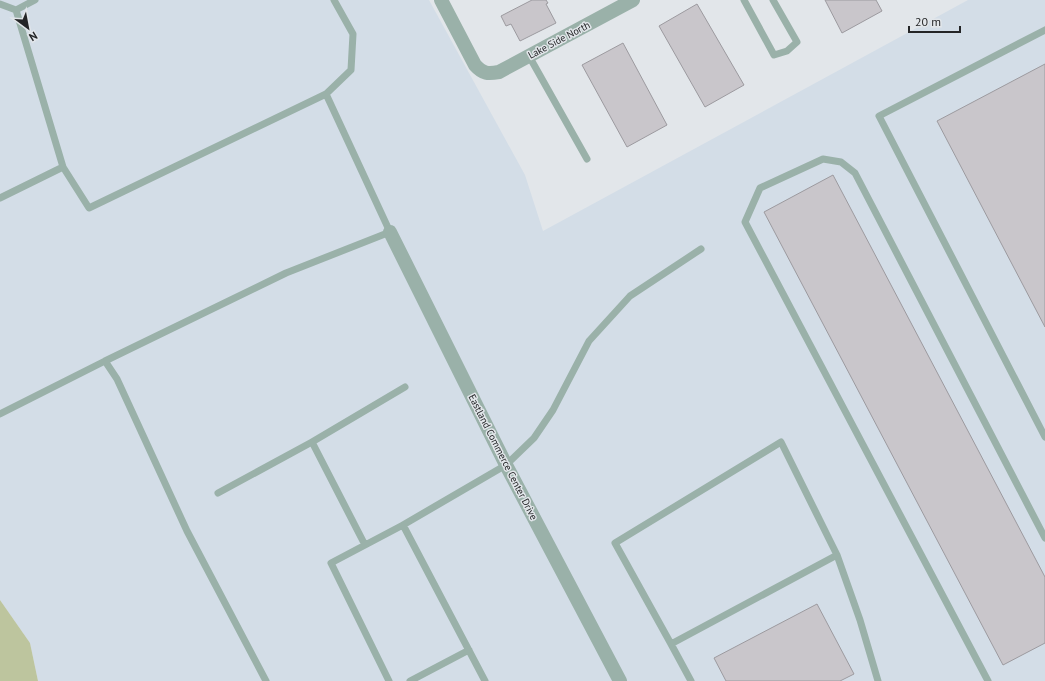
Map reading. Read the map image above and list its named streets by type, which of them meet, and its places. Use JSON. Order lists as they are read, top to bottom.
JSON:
{
  "streets": {
    "street": ["Lake Side North", "Eastland Commerce Center Drive"]
  },
  "scale_bar": "20 m",
  "north": "bottom right"
}
